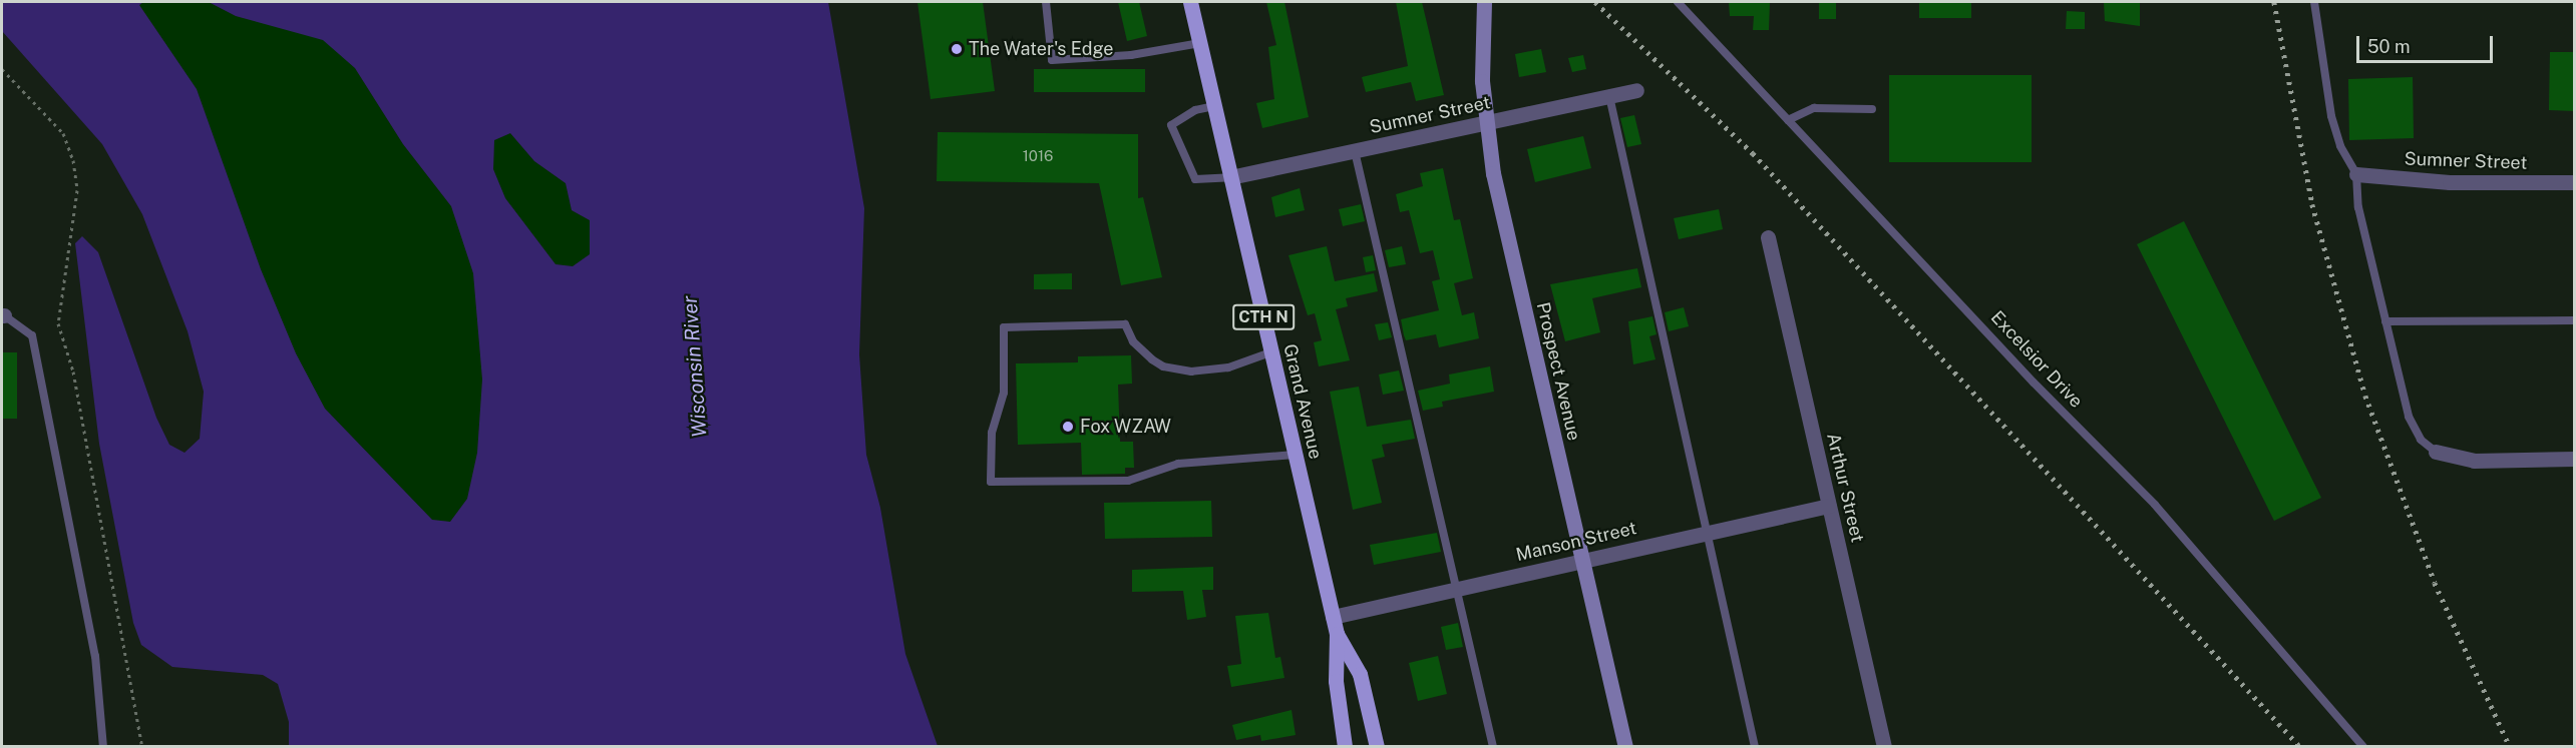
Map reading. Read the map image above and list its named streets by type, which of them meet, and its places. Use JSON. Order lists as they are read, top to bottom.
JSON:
{
  "streets": {
    "main road": ["CTH N", "Grand Avenue"],
    "street": [
      "Sumner Street",
      "Prospect Avenue",
      "Arthur Street",
      "Manson Street"
    ],
    "lane": ["Excelsior Drive"]
  },
  "crossings": [
    ["Sumner Street", "Prospect Avenue"],
    ["Sumner Street", "Grand Avenue"],
    ["Prospect Avenue", "Manson Street"],
    ["Grand Avenue", "Manson Street"],
    ["Arthur Street", "Manson Street"]
  ],
  "water": ["Wisconsin River"],
  "places": ["The Water's Edge", "Fox WZAW"],
  "house_numbers": ["1016"],
  "scale_bar": "50 m"
}
